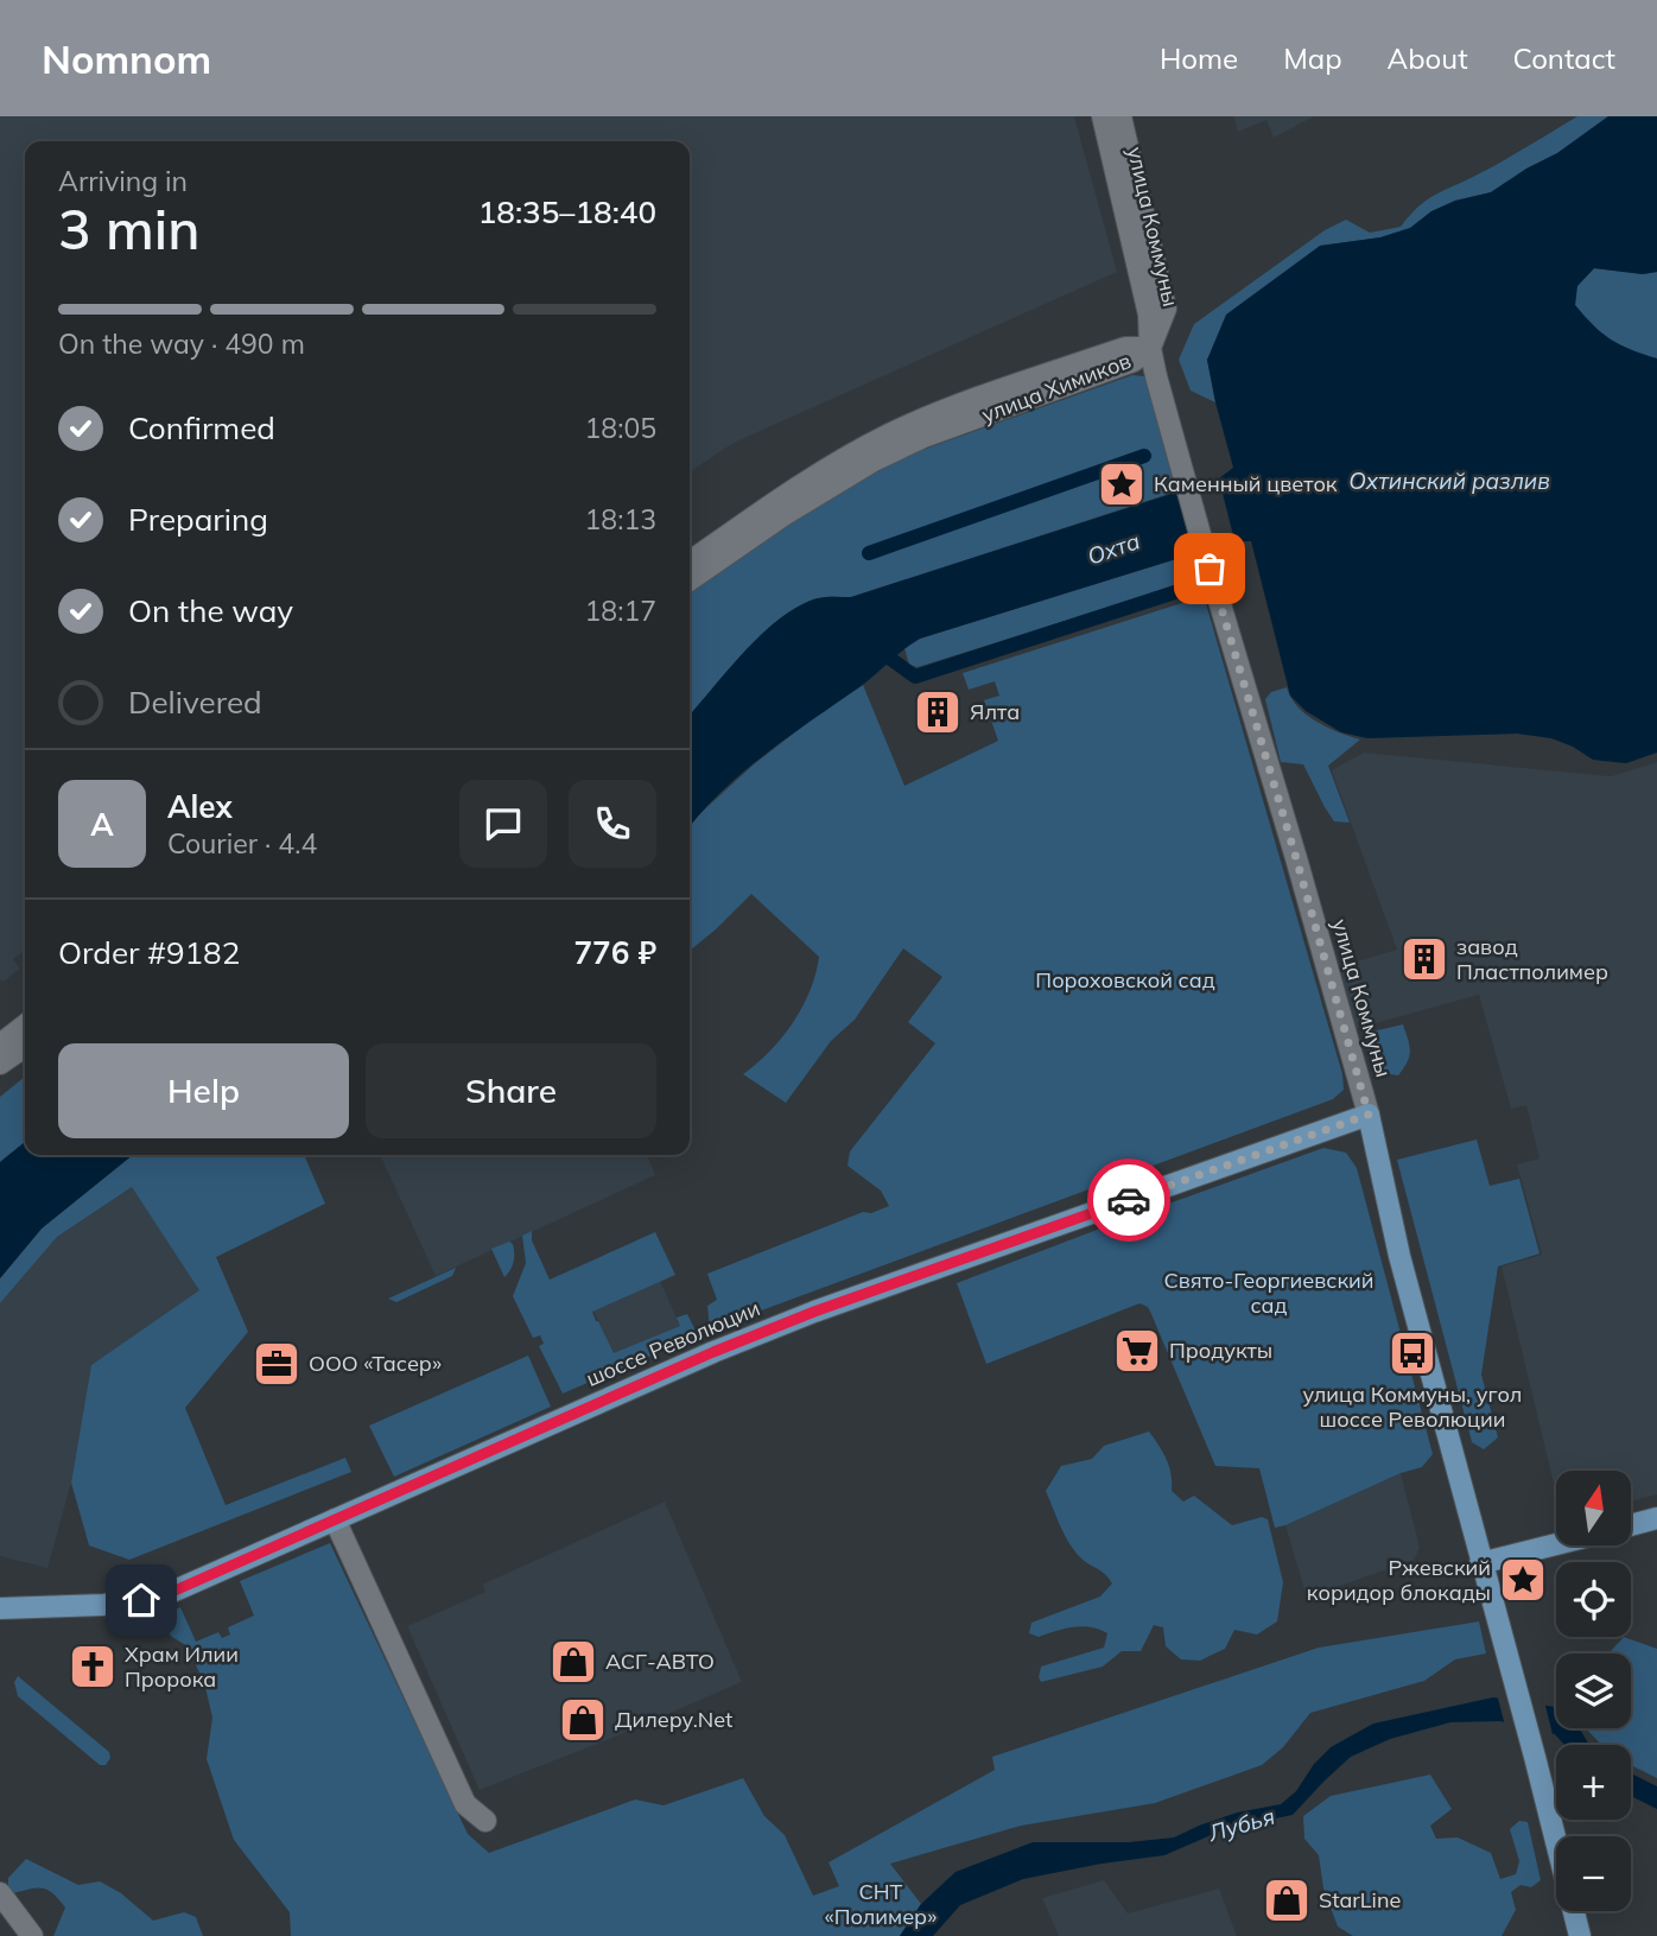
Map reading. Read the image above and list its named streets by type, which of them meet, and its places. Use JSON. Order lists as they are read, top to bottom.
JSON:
{
  "streets": {
    "main road": ["улица Коммуны", "шоссе Революции"],
    "street": ["улица Химиков"]
  },
  "crossings": [
    ["улица Коммуны", "улица Химиков"],
    ["улица Коммуны", "шоссе Революции"]
  ],
  "water": ["Охтинский разлив", "Охта", "Лубья"],
  "parks": ["Пороховской сад", "Свято-Георгиевский сад", "СНТ «Полимер»"],
  "places": {
    "place": ["Каменный цветок", "Ржевский коридор блокады"],
    "building": ["Ялта", "завод Пластполимер"],
    "supermarket": ["Продукты"],
    "bus stop": ["улица Коммуны, угол шоссе Революции"],
    "office": ["ООО «Тасер»"],
    "shop": ["АСГ-АВТО", "Дилеру.Net", "StarLine"],
    "church": ["Храм Илии Пророка"]
  },
  "north": "top",
  "page": {
    "header": "Nomnom",
    "nav": [
      "Home",
      "Map",
      "About",
      "Contact"
    ],
    "heading": ["3 min", "Arriving in", "18:35–18:40"],
    "panel": [
      "Alex",
      "Courier · 4.4",
      "Order #9182",
      "776 ₽"
    ],
    "bar": "On the way · 490 m",
    "list": [
      ["Confirmed", "18:05"],
      ["Preparing", "18:13"],
      ["On the way", "18:17"],
      "Delivered"
    ],
    "round": "A",
    "buttons": ["Help", "Share"],
    "map_buttons": ["+", "−"]
  }
}
